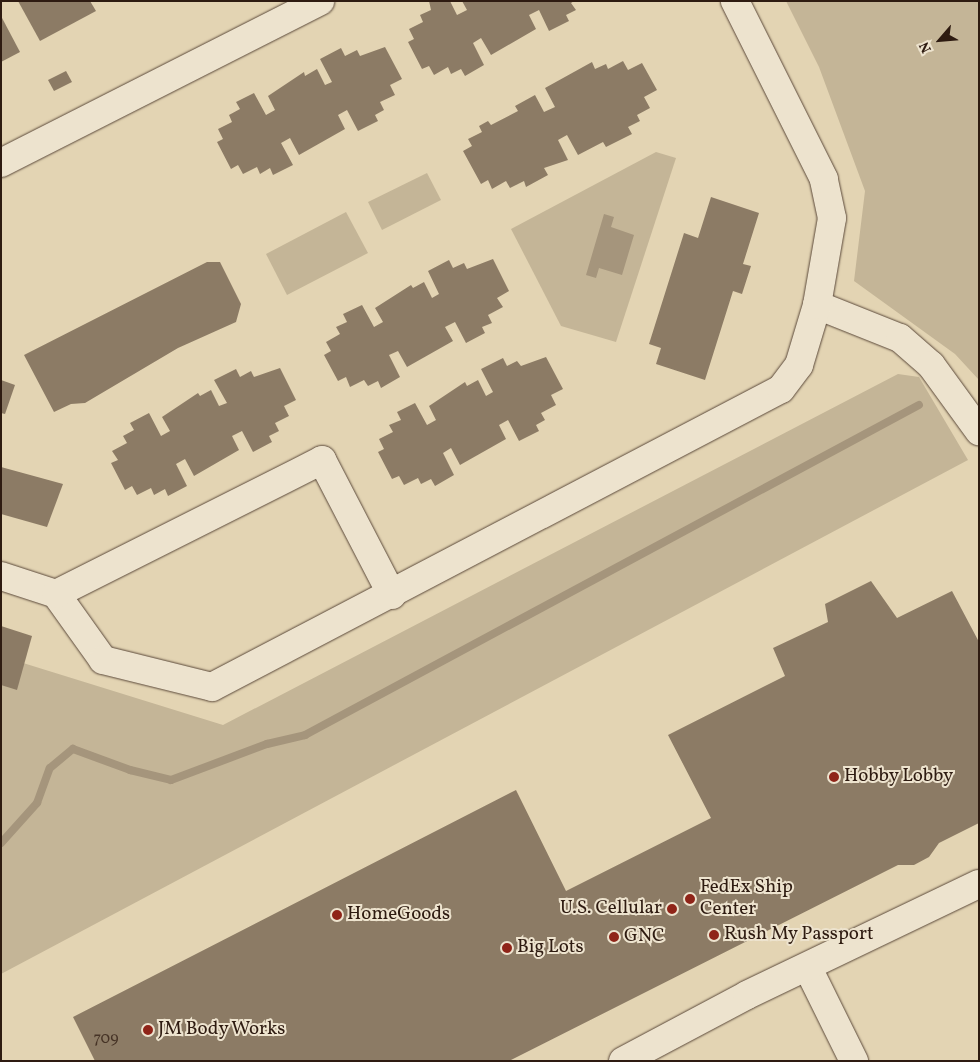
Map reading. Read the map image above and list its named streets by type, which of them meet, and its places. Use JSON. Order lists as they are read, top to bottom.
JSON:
{
  "places": [
    "Hobby Lobby",
    "FedEx Ship Center",
    "U.S. Cellular",
    "HomeGoods",
    "Rush My Passport",
    "GNC",
    "Big Lots",
    "JM Body Works"
  ],
  "house_numbers": ["709"],
  "north": "bottom left"
}
